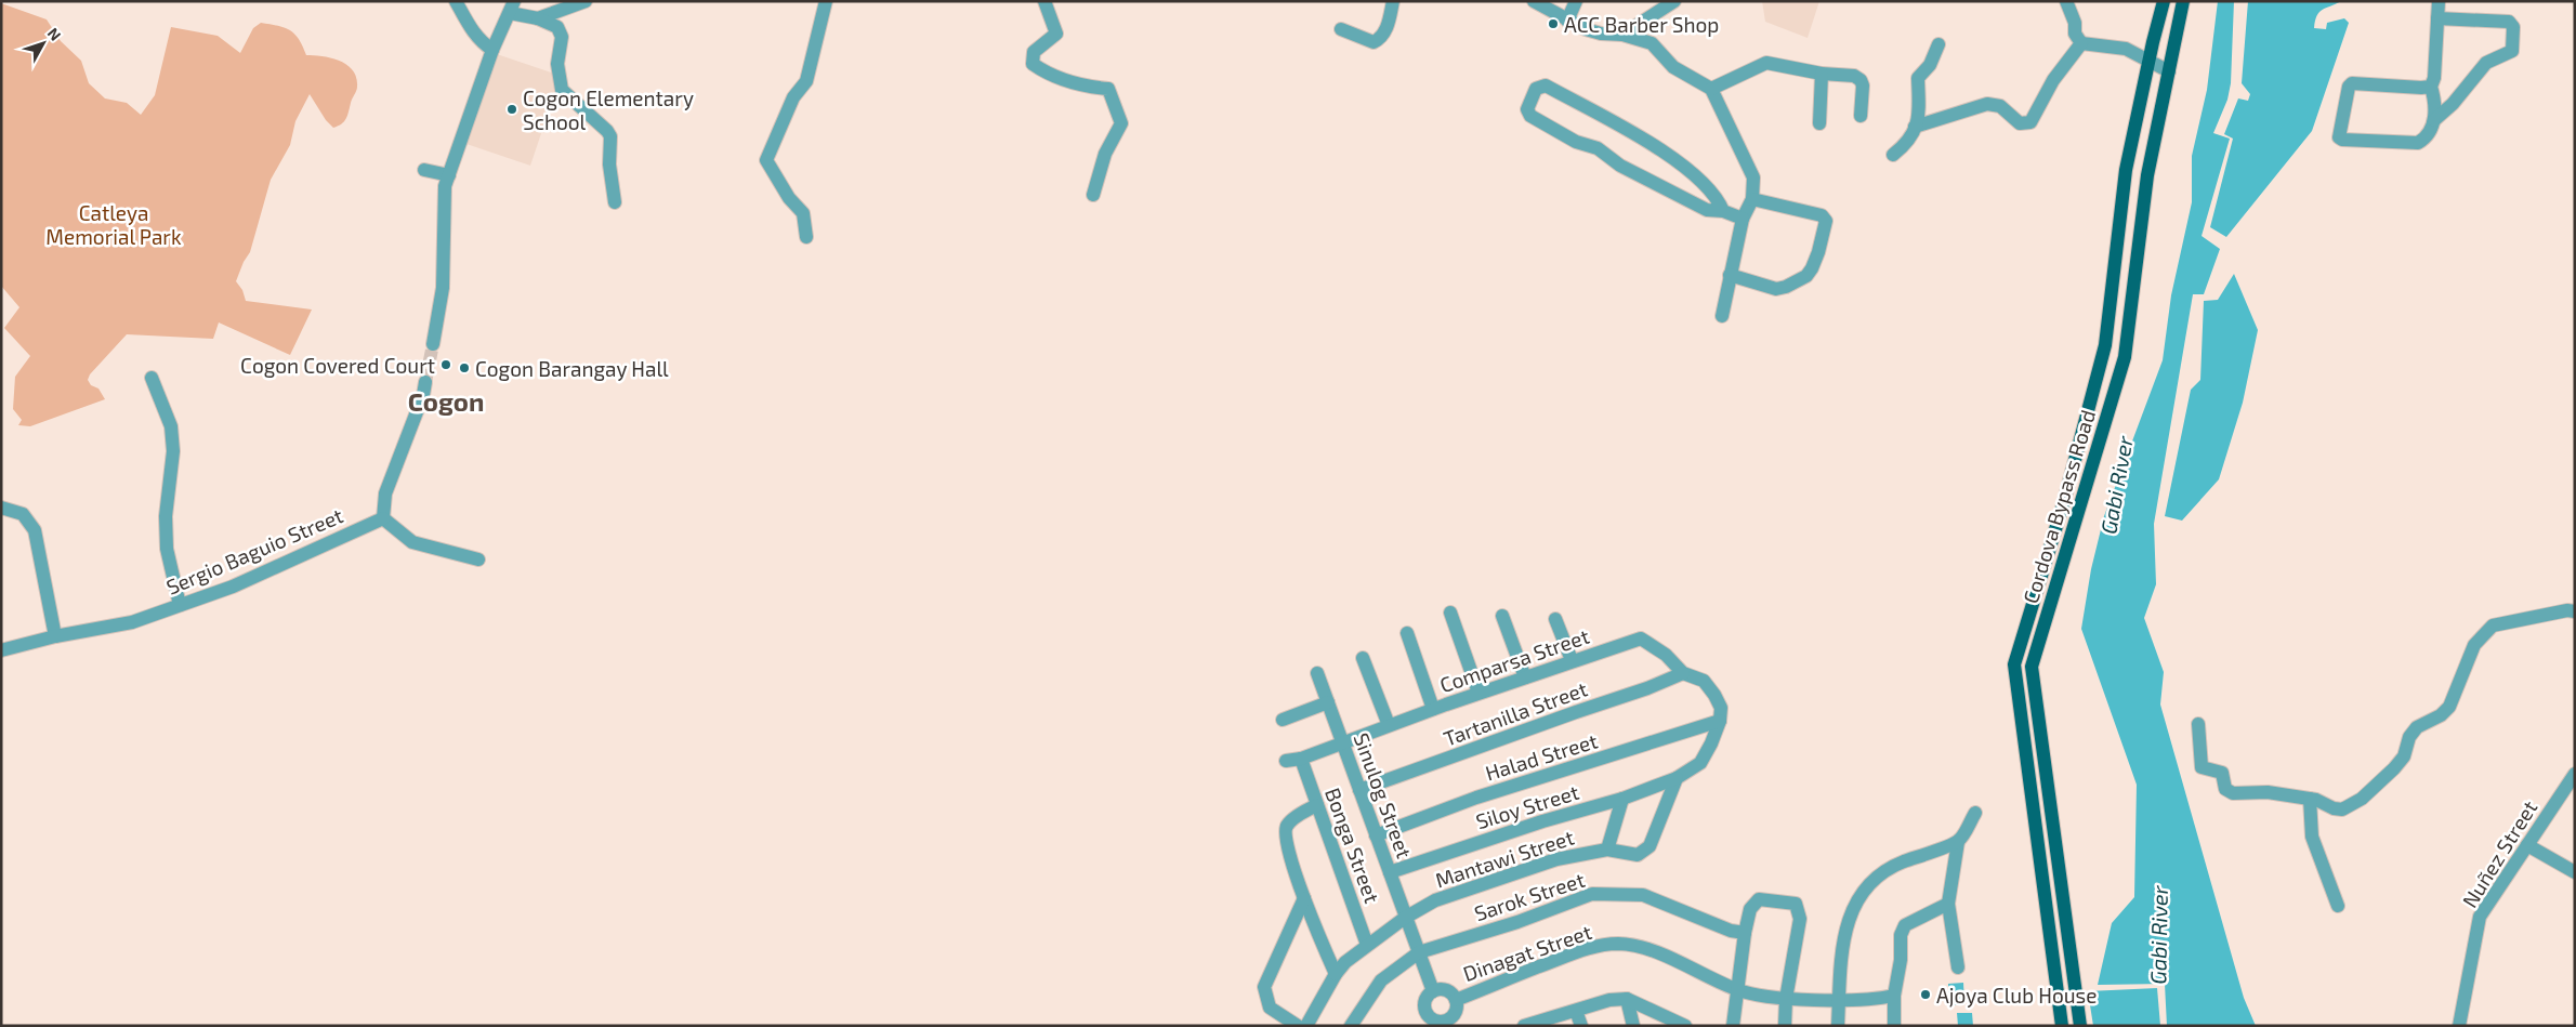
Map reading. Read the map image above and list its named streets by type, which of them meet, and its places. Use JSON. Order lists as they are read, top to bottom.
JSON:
{
  "streets": {
    "main road": ["Cordova Bypass Road"],
    "street": [
      "Sergio Baguio Street",
      "Comparsa Street",
      "Tartanilla Street",
      "Halad Street",
      "Sinulog Street",
      "Siloy Street",
      "Bonga Street",
      "Nuñez Street",
      "Mantawi Street",
      "Sarok Street",
      "Dinagat Street"
    ]
  },
  "crossings": [
    ["Comparsa Street", "Tartanilla Street"],
    ["Comparsa Street", "Halad Street"],
    ["Comparsa Street", "Sinulog Street"],
    ["Comparsa Street", "Siloy Street"],
    ["Comparsa Street", "Bonga Street"],
    ["Tartanilla Street", "Sinulog Street"],
    ["Halad Street", "Sinulog Street"],
    ["Halad Street", "Siloy Street"],
    ["Sinulog Street", "Siloy Street"],
    ["Sinulog Street", "Mantawi Street"],
    ["Sinulog Street", "Sarok Street"],
    ["Sinulog Street", "Dinagat Street"],
    ["Bonga Street", "Mantawi Street"]
  ],
  "districts": ["Cogon"],
  "water": ["Gabi River"],
  "parks": ["Catleya Memorial Park"],
  "places": [
    "ACC Barber Shop",
    "Cogon Elementary School",
    "Cogon Covered Court",
    "Cogon Barangay Hall",
    "Ajoya Club House"
  ],
  "north": "top right"
}
